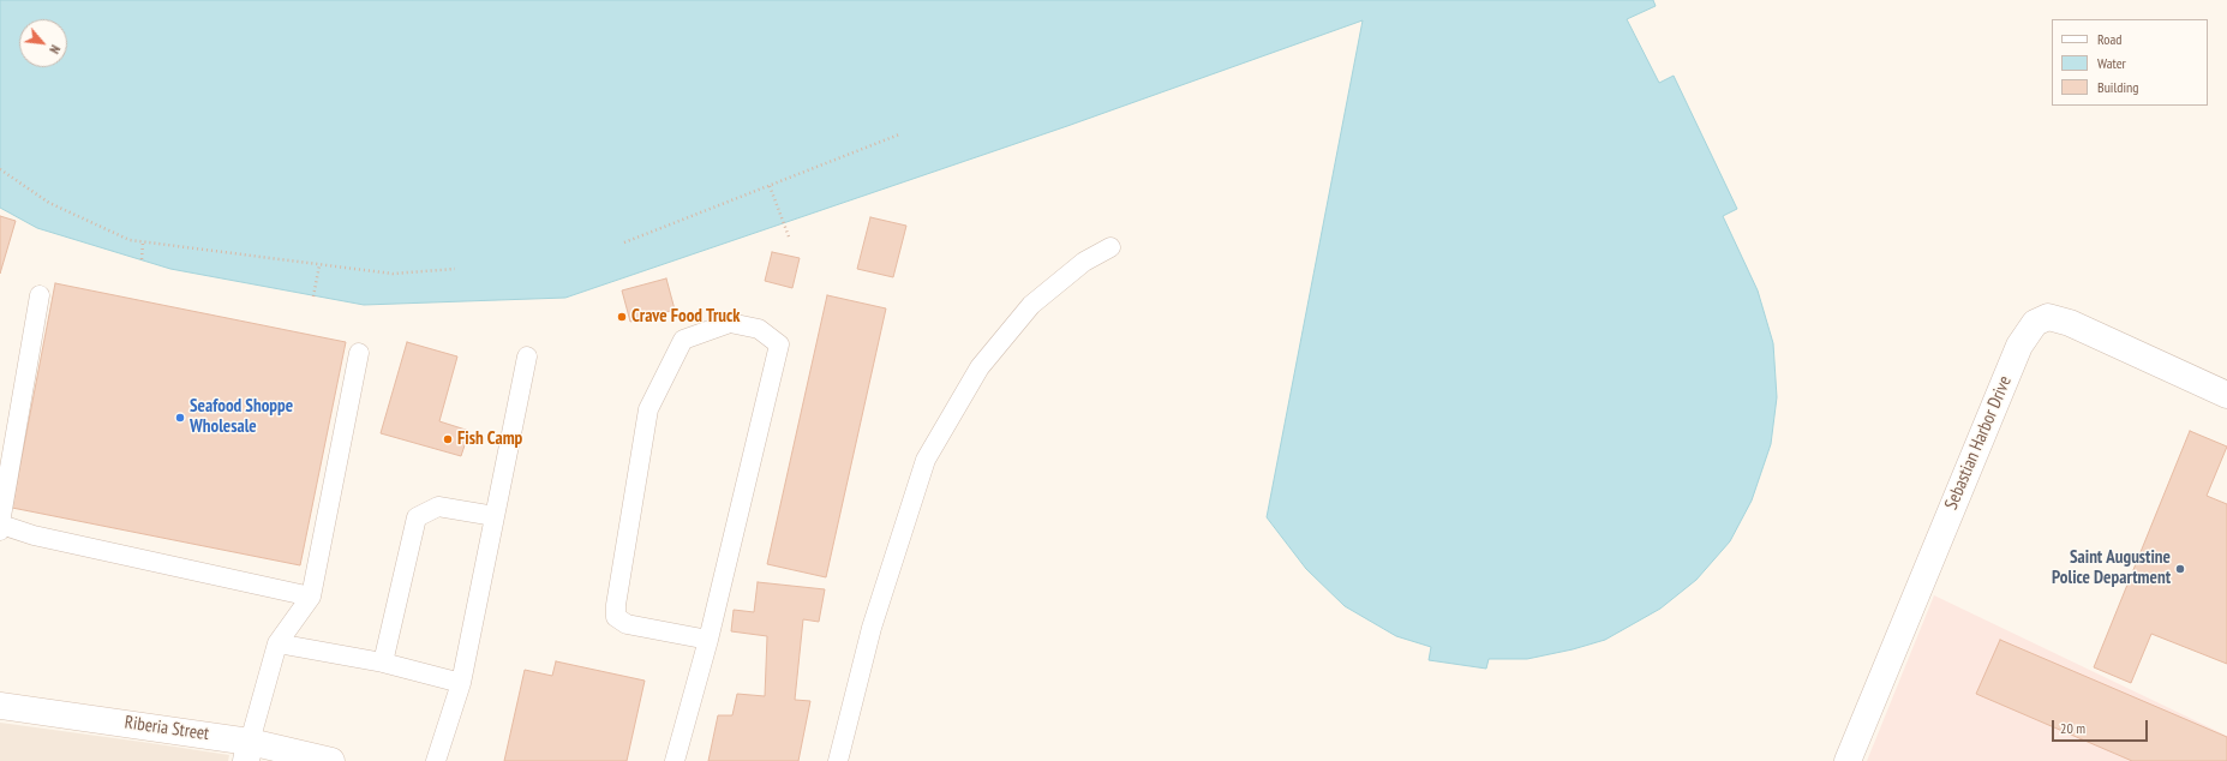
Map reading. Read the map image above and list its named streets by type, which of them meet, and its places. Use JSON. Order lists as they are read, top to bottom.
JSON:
{
  "streets": {
    "street": ["Sebastian Harbor Drive", "Riberia Street"]
  },
  "places": [
    "Crave Food Truck",
    "Seafood Shoppe Wholesale",
    "Fish Camp",
    "Saint Augustine Police Department"
  ],
  "legend": ["Road", "Water", "Building"],
  "scale_bar": "20 m",
  "north": "bottom right"
}
